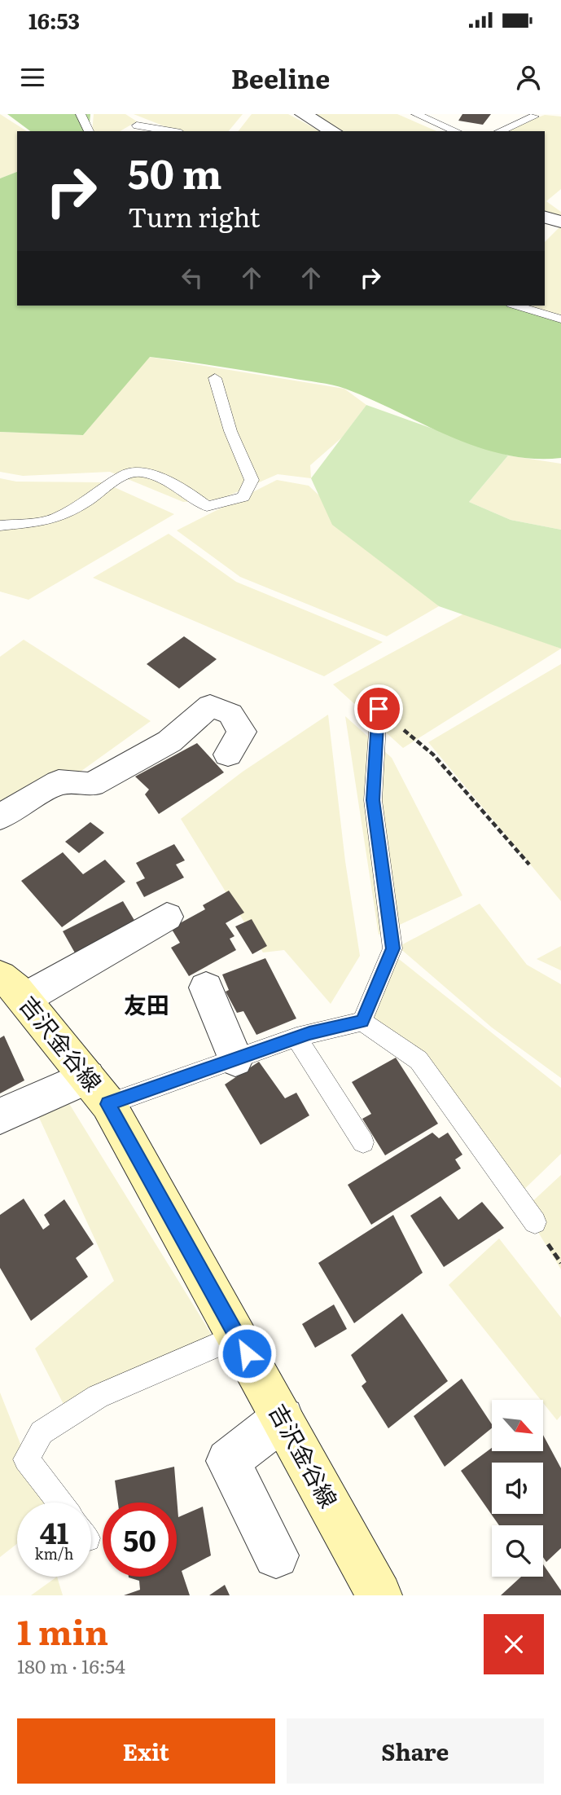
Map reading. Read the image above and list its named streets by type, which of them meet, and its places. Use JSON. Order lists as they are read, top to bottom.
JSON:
{
  "streets": {
    "main road": ["吉沢金谷線"]
  },
  "districts": ["友田"],
  "north": "bottom right",
  "page": {
    "status": "16:53",
    "header": "Beeline",
    "turn": ["50 m", "Turn right"],
    "speed": "41 km/h",
    "limit": "50",
    "heading": ["1 min", "180 m · 16:54"],
    "buttons": ["Exit", "Share"]
  }
}
